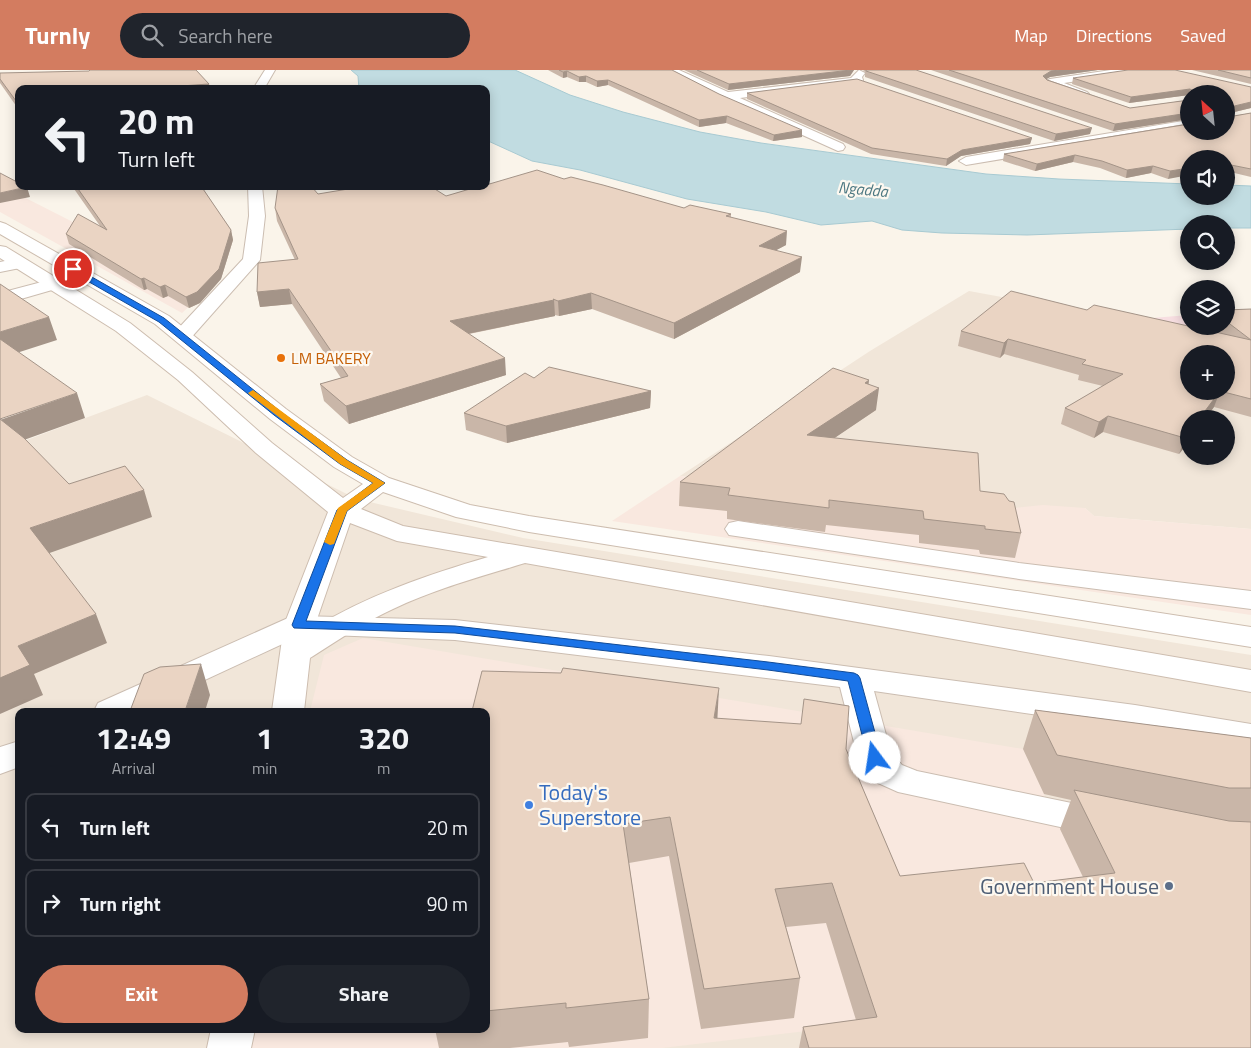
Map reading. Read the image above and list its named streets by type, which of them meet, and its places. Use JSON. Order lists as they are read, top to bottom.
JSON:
{
  "water": ["Ngadda"],
  "places": ["LM BAKERY", "Today's Superstore", "Government House"],
  "north": "top left",
  "page": {
    "header": "Turnly",
    "search": "Search here",
    "nav": ["Map", "Directions", "Saved"],
    "map_buttons": ["+", "−"],
    "turn": ["20 m", "Turn left"],
    "eta": [
      "12:49",
      "Arrival",
      "1",
      "min",
      "320",
      "m"
    ],
    "list": [
      {
        "name": "Turn left",
        "value": "20 m"
      },
      {
        "name": "Turn right",
        "value": "90 m"
      }
    ],
    "buttons": ["Exit", "Share"]
  }
}
